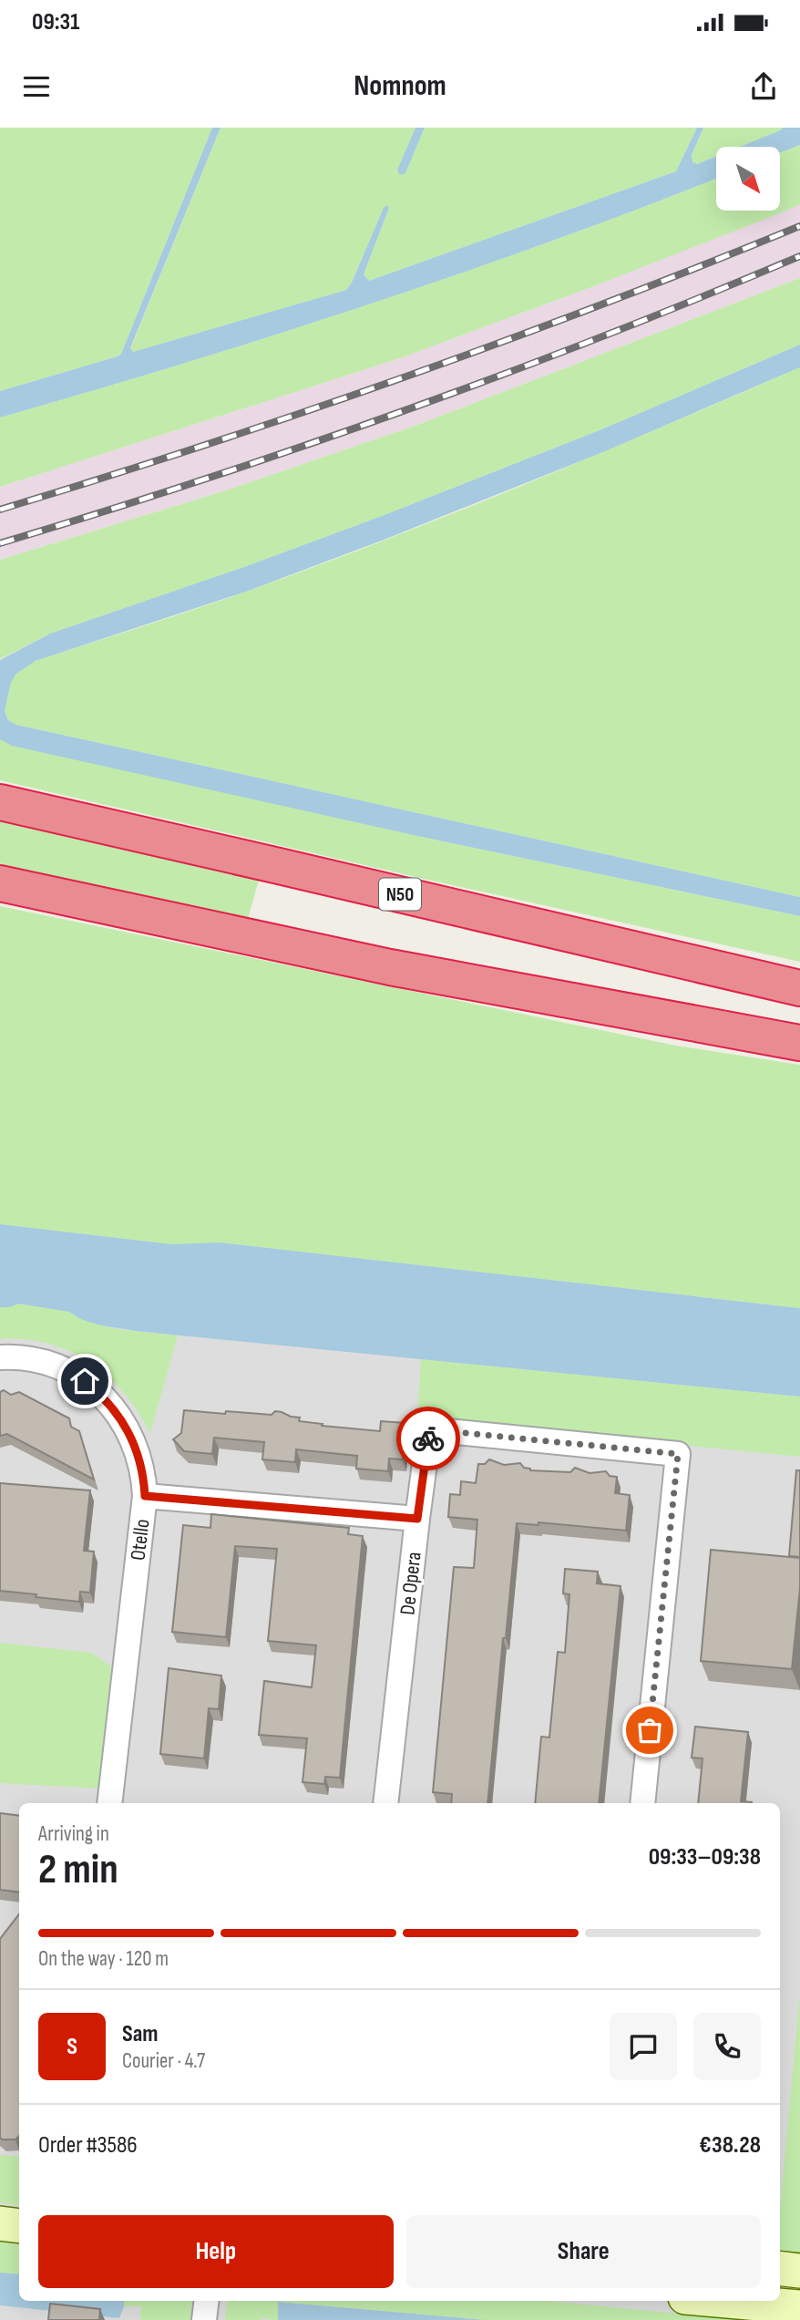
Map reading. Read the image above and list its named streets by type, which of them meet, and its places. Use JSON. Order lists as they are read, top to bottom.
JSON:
{
  "streets": {
    "highway": ["N50"],
    "street": ["Otello", "De Opera"]
  },
  "north": "bottom right",
  "page": {
    "status": "09:31",
    "header": "Nomnom",
    "heading": ["2 min", "Arriving in", "09:33–09:38"],
    "panel": [
      "Sam",
      "Courier · 4.7",
      "Order #3586",
      "€38.28"
    ],
    "bar": "On the way · 120 m",
    "round": "S",
    "buttons": ["Help", "Share"]
  }
}
